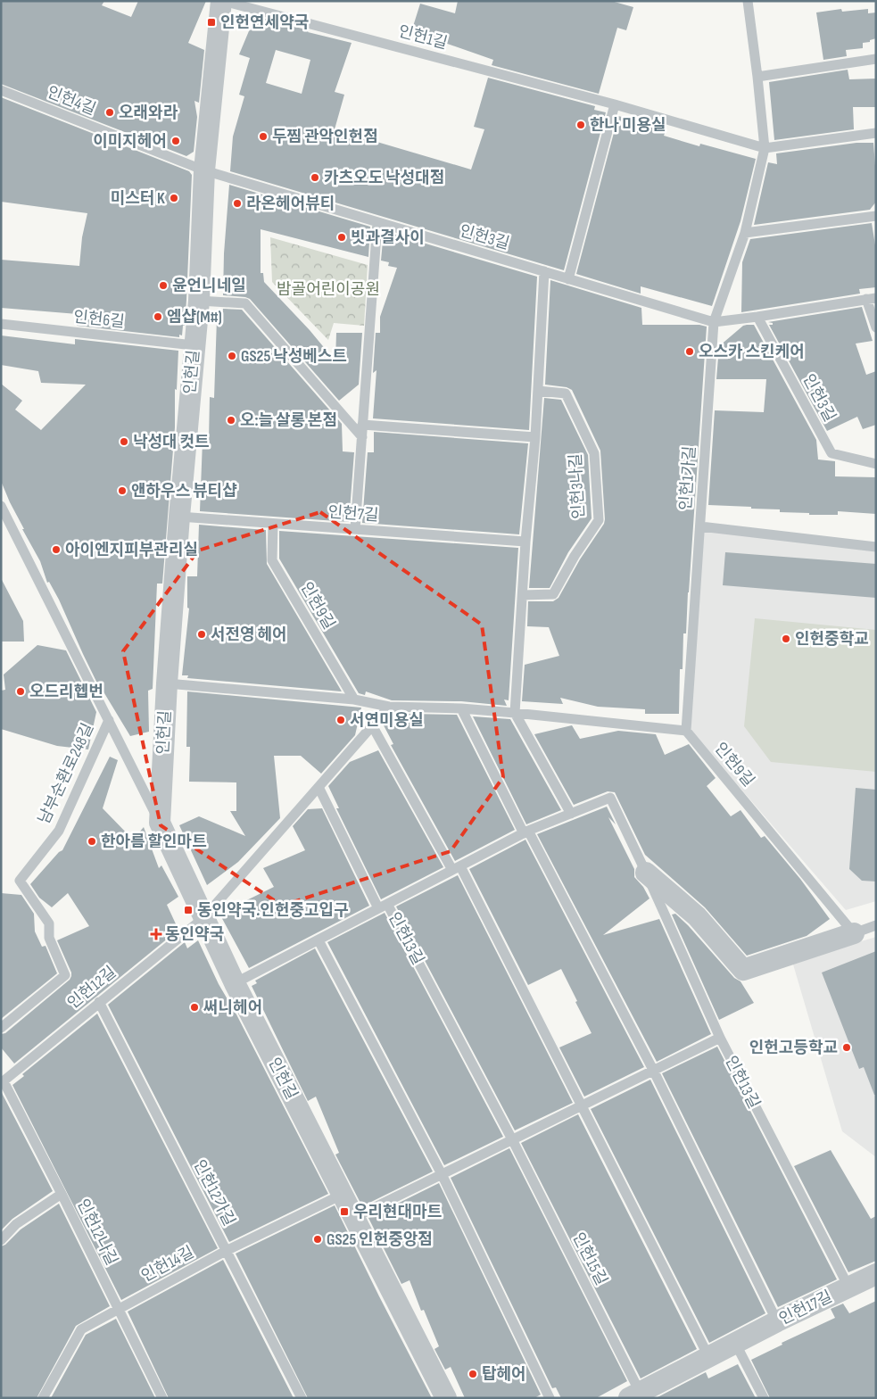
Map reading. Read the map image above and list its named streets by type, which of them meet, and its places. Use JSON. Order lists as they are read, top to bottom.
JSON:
{
  "streets": {
    "street": ["인헌길", "인헌13길", "인헌17길"],
    "lane": [
      "인헌1길",
      "인헌4길",
      "인헌3길",
      "인헌6길",
      "인헌1가길",
      "인헌3나길",
      "인헌7길",
      "인헌9길",
      "남부순환로248길",
      "인헌12길",
      "인헌12가길",
      "인헌12나길",
      "인헌15길",
      "인헌14길"
    ]
  },
  "crossings": [
    ["인헌1길", "인헌길"],
    ["인헌1길", "인헌1가길"],
    ["인헌4길", "인헌3길"],
    ["인헌4길", "인헌길"],
    ["인헌3길", "인헌길"],
    ["인헌3길", "인헌1가길"],
    ["인헌6길", "인헌길"],
    ["인헌길", "인헌7길"],
    ["인헌길", "남부순환로248길"],
    ["인헌길", "인헌13길"],
    ["인헌길", "인헌12길"],
    ["인헌길", "인헌14길"],
    ["인헌1가길", "인헌9길"],
    ["인헌7길", "인헌9길"],
    ["인헌9길", "인헌13길"],
    ["인헌13길", "인헌15길"],
    ["인헌13길", "인헌17길"],
    ["인헌12길", "인헌12가길"],
    ["인헌12길", "인헌12나길"],
    ["인헌12가길", "인헌14길"],
    ["인헌12나길", "인헌14길"],
    ["인헌15길", "인헌17길"]
  ],
  "parks": ["밤골어린이공원"],
  "places": {
    "transit": ["인헌연세약국", "동인약국.인헌중고입구", "우리현대마트"],
    "other": [
      "오래와라",
      "한나 미용실",
      "두찜 관악인헌점",
      "이미지헤어",
      "카츠오도 낙성대점",
      "미스터 K",
      "라온헤어뷰티",
      "빗과결사이",
      "윤언니네일",
      "엠샵(M#)",
      "오스카 스킨케어",
      "GS25 낙성베스트",
      "오:늘 살롱 본점",
      "낙성대 컷트",
      "앤하우스 뷰티샵",
      "아이엔지피부관리실",
      "서전영 헤어",
      "인헌중학교",
      "오드리헵번",
      "서연미용실",
      "한아름 할인마트",
      "써니헤어",
      "인헌고등학교",
      "GS25 인헌중앙점",
      "탑헤어"
    ],
    "health": ["동인약국"]
  }
}
